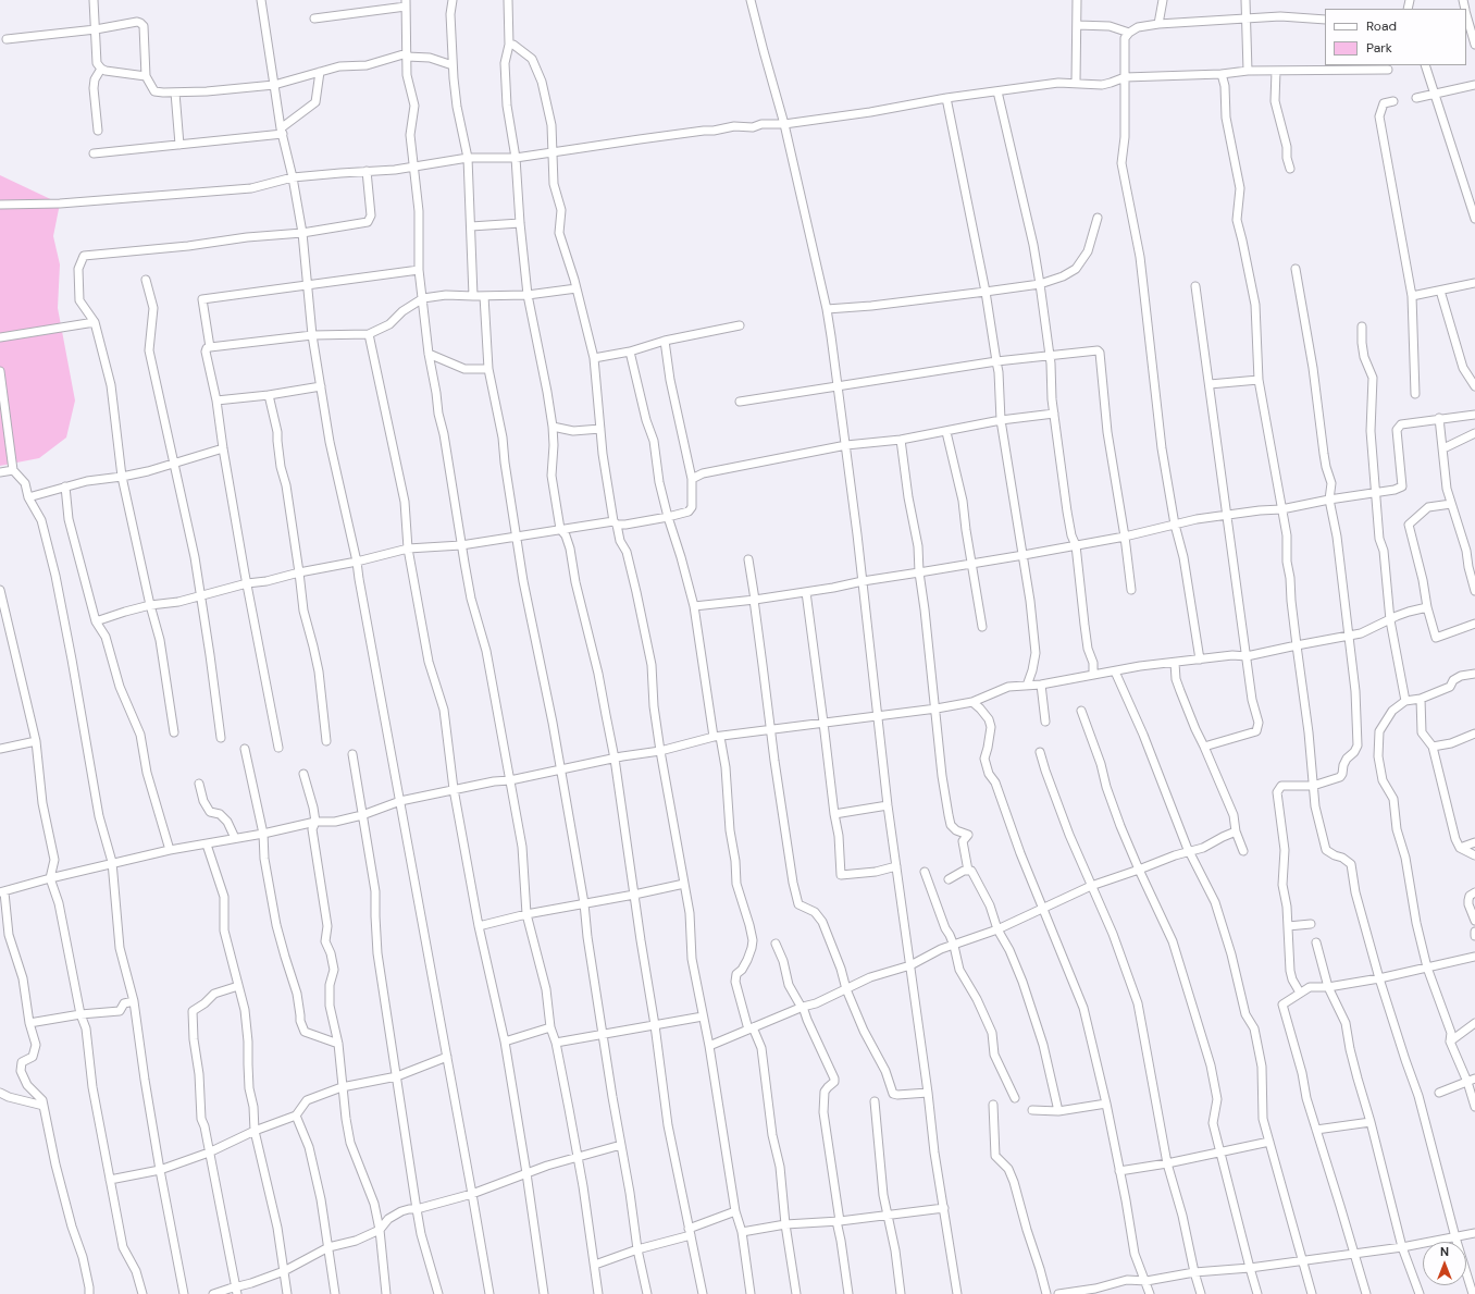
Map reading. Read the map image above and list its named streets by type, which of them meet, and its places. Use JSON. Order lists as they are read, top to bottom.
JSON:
{
  "legend": ["Road", "Park"],
  "north": "top"
}
